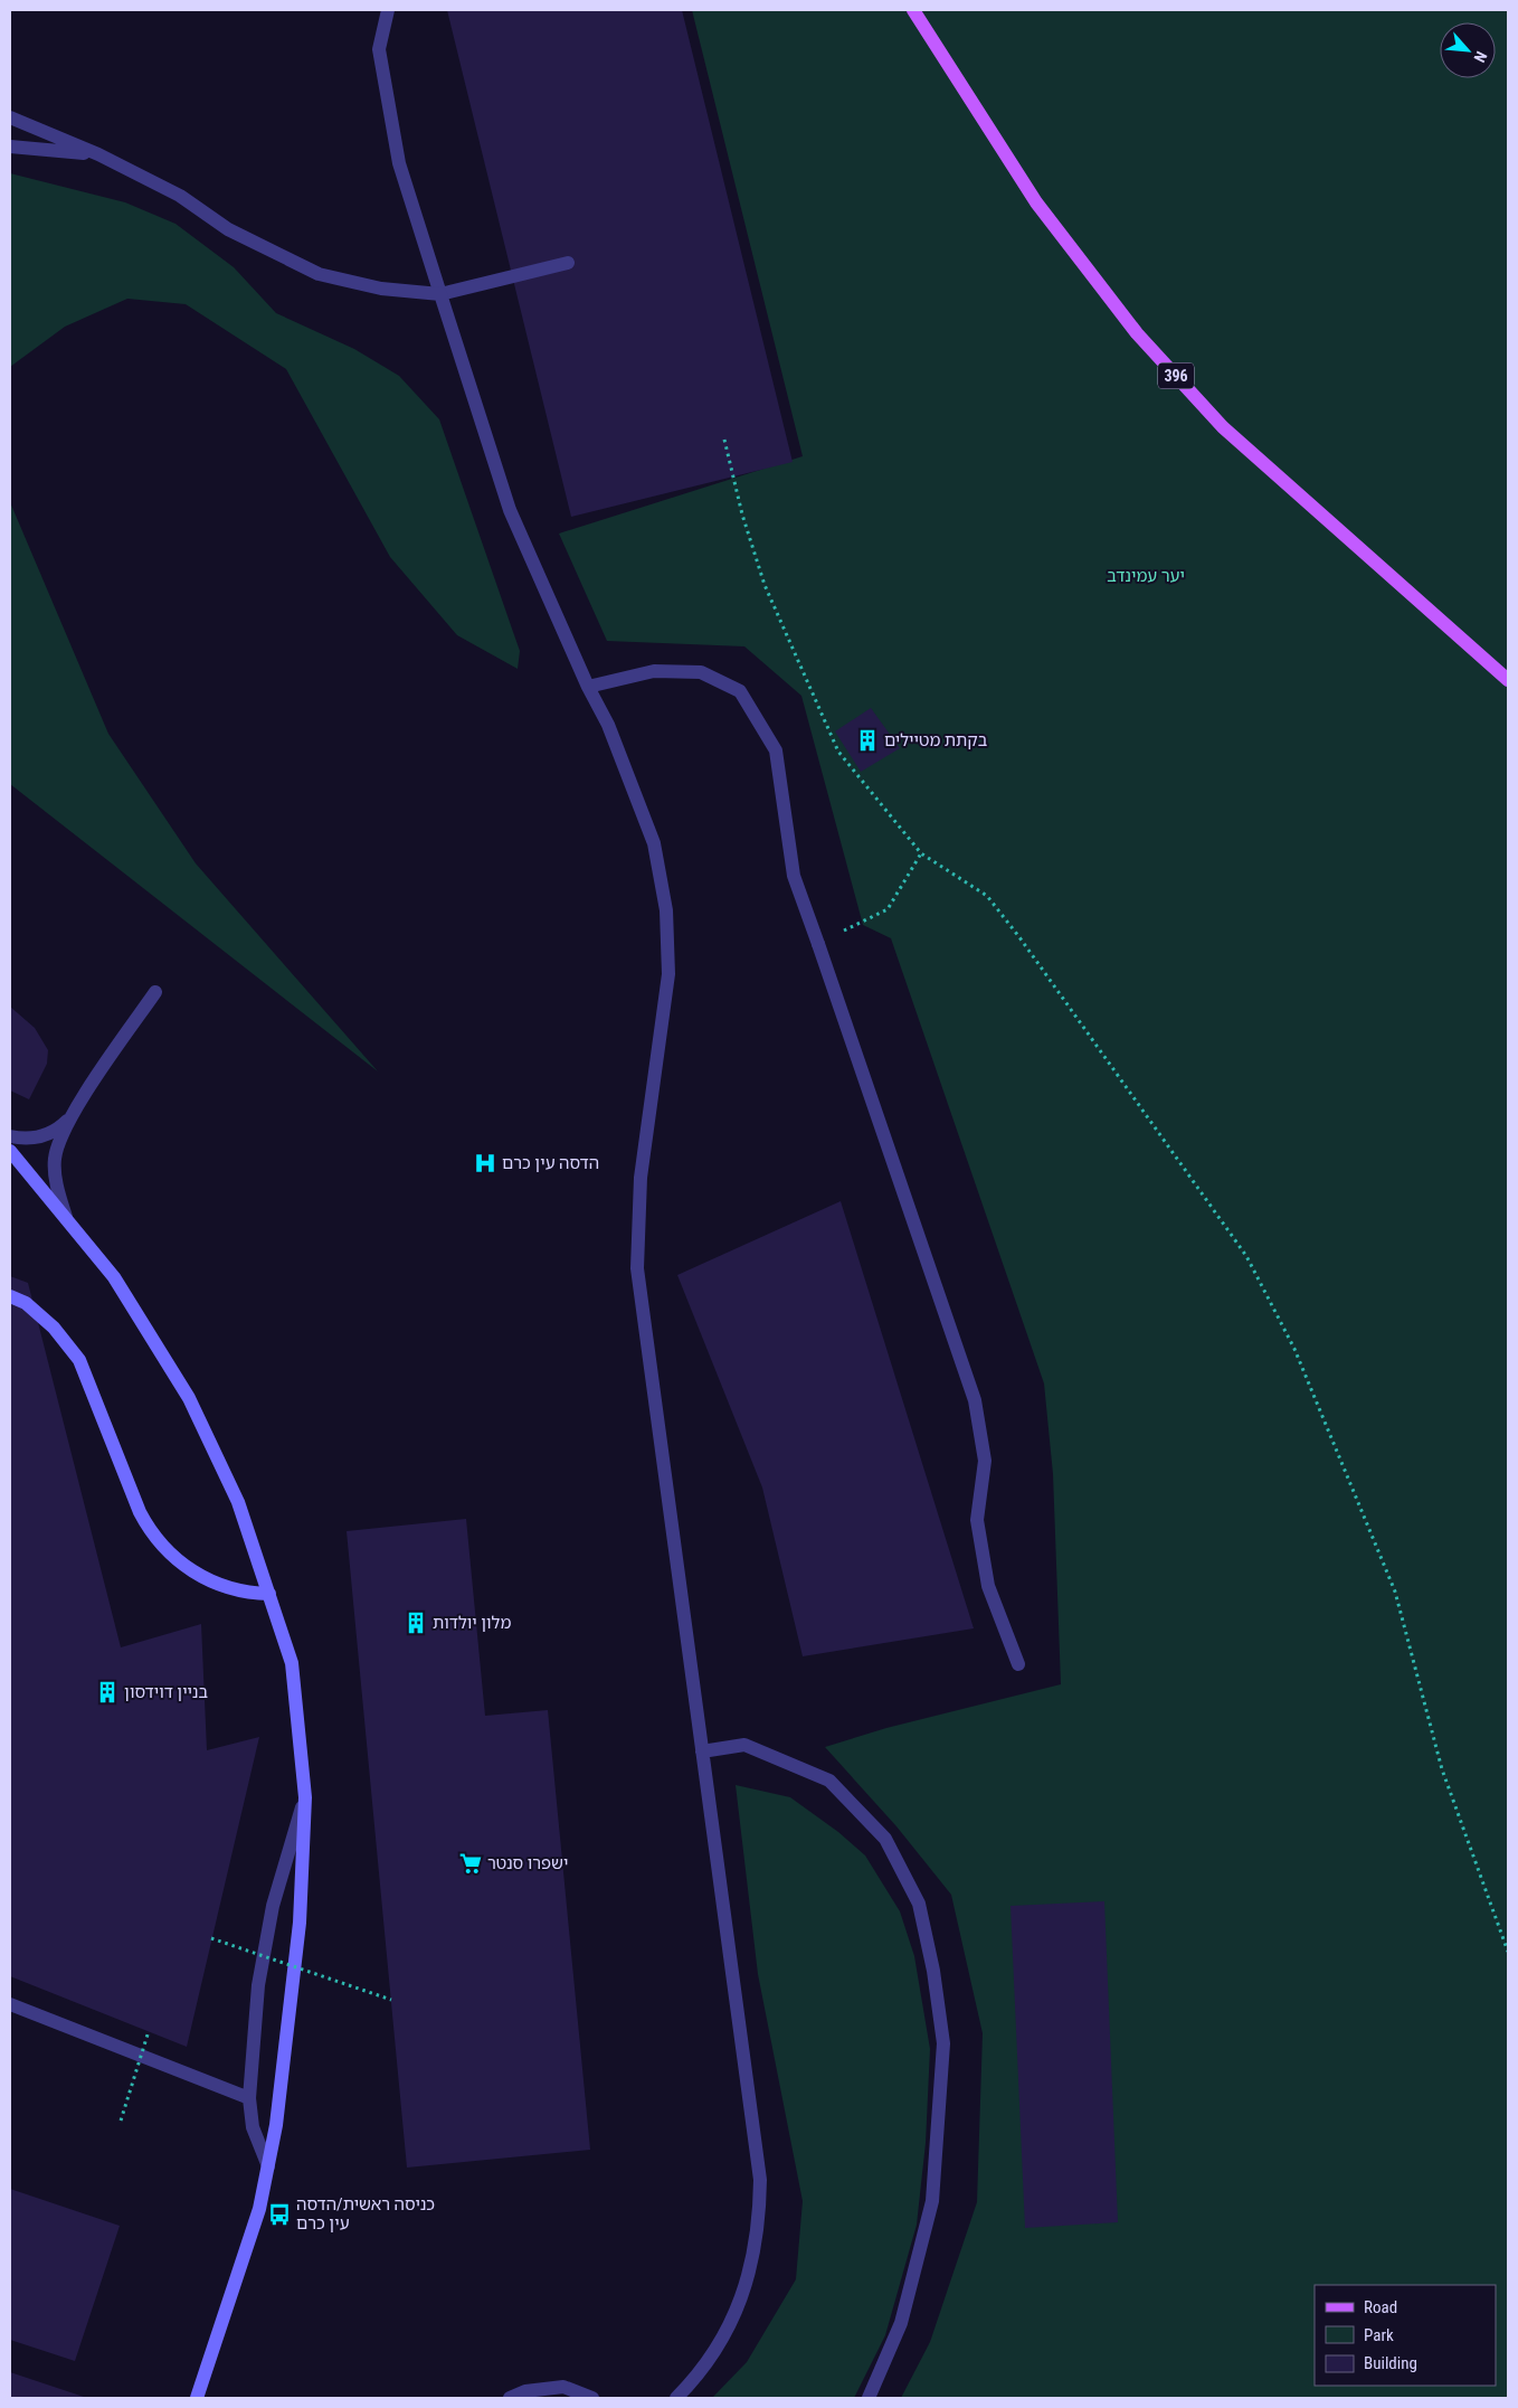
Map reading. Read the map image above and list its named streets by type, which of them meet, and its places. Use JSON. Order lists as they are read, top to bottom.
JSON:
{
  "streets": {
    "main road": ["396"]
  },
  "parks": ["יער עמינדב"],
  "places": {
    "building": ["בקתת מטיילים", "מלון יולדות", "בניין דוידסון"],
    "hospital": ["הדסה עין כרם"],
    "supermarket": ["ישפרו סנטר"],
    "bus stop": ["כניסה ראשית/הדסה עין כרם"]
  },
  "legend": ["Road", "Park", "Building"],
  "north": "bottom right"
}
